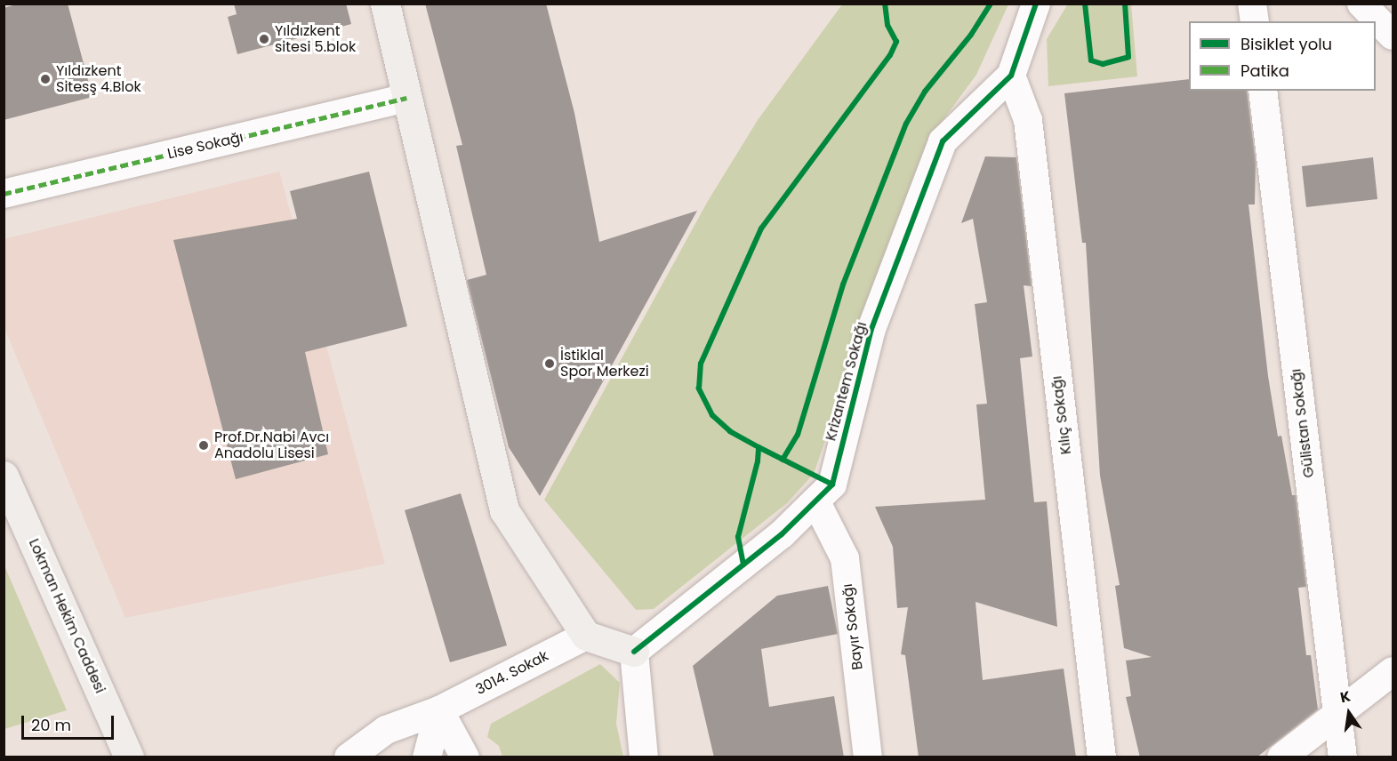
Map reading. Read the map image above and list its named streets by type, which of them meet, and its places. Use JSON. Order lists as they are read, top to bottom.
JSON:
{
  "streets": {
    "street": [
      "Lise Sokağı",
      "Krizantem Sokağı",
      "Kılıç Sokağı",
      "Gülistan Sokağı",
      "Lokman Hekim Caddesi",
      "Bayır Sokağı",
      "3014. Sokak"
    ]
  },
  "crossings": [
    ["Krizantem Sokağı", "Kılıç Sokağı"],
    ["Krizantem Sokağı", "Bayır Sokağı"]
  ],
  "places": [
    "Yıldızkent sitesi 5.blok",
    "Yıldızkent Sitesş 4.Blok",
    "İstiklal Spor Merkezi",
    "Prof.Dr.Nabi Avcı Anadolu Lisesi"
  ],
  "legend": ["Bisiklet yolu", "Patika"],
  "scale_bar": "20 m",
  "north": "top"
}
